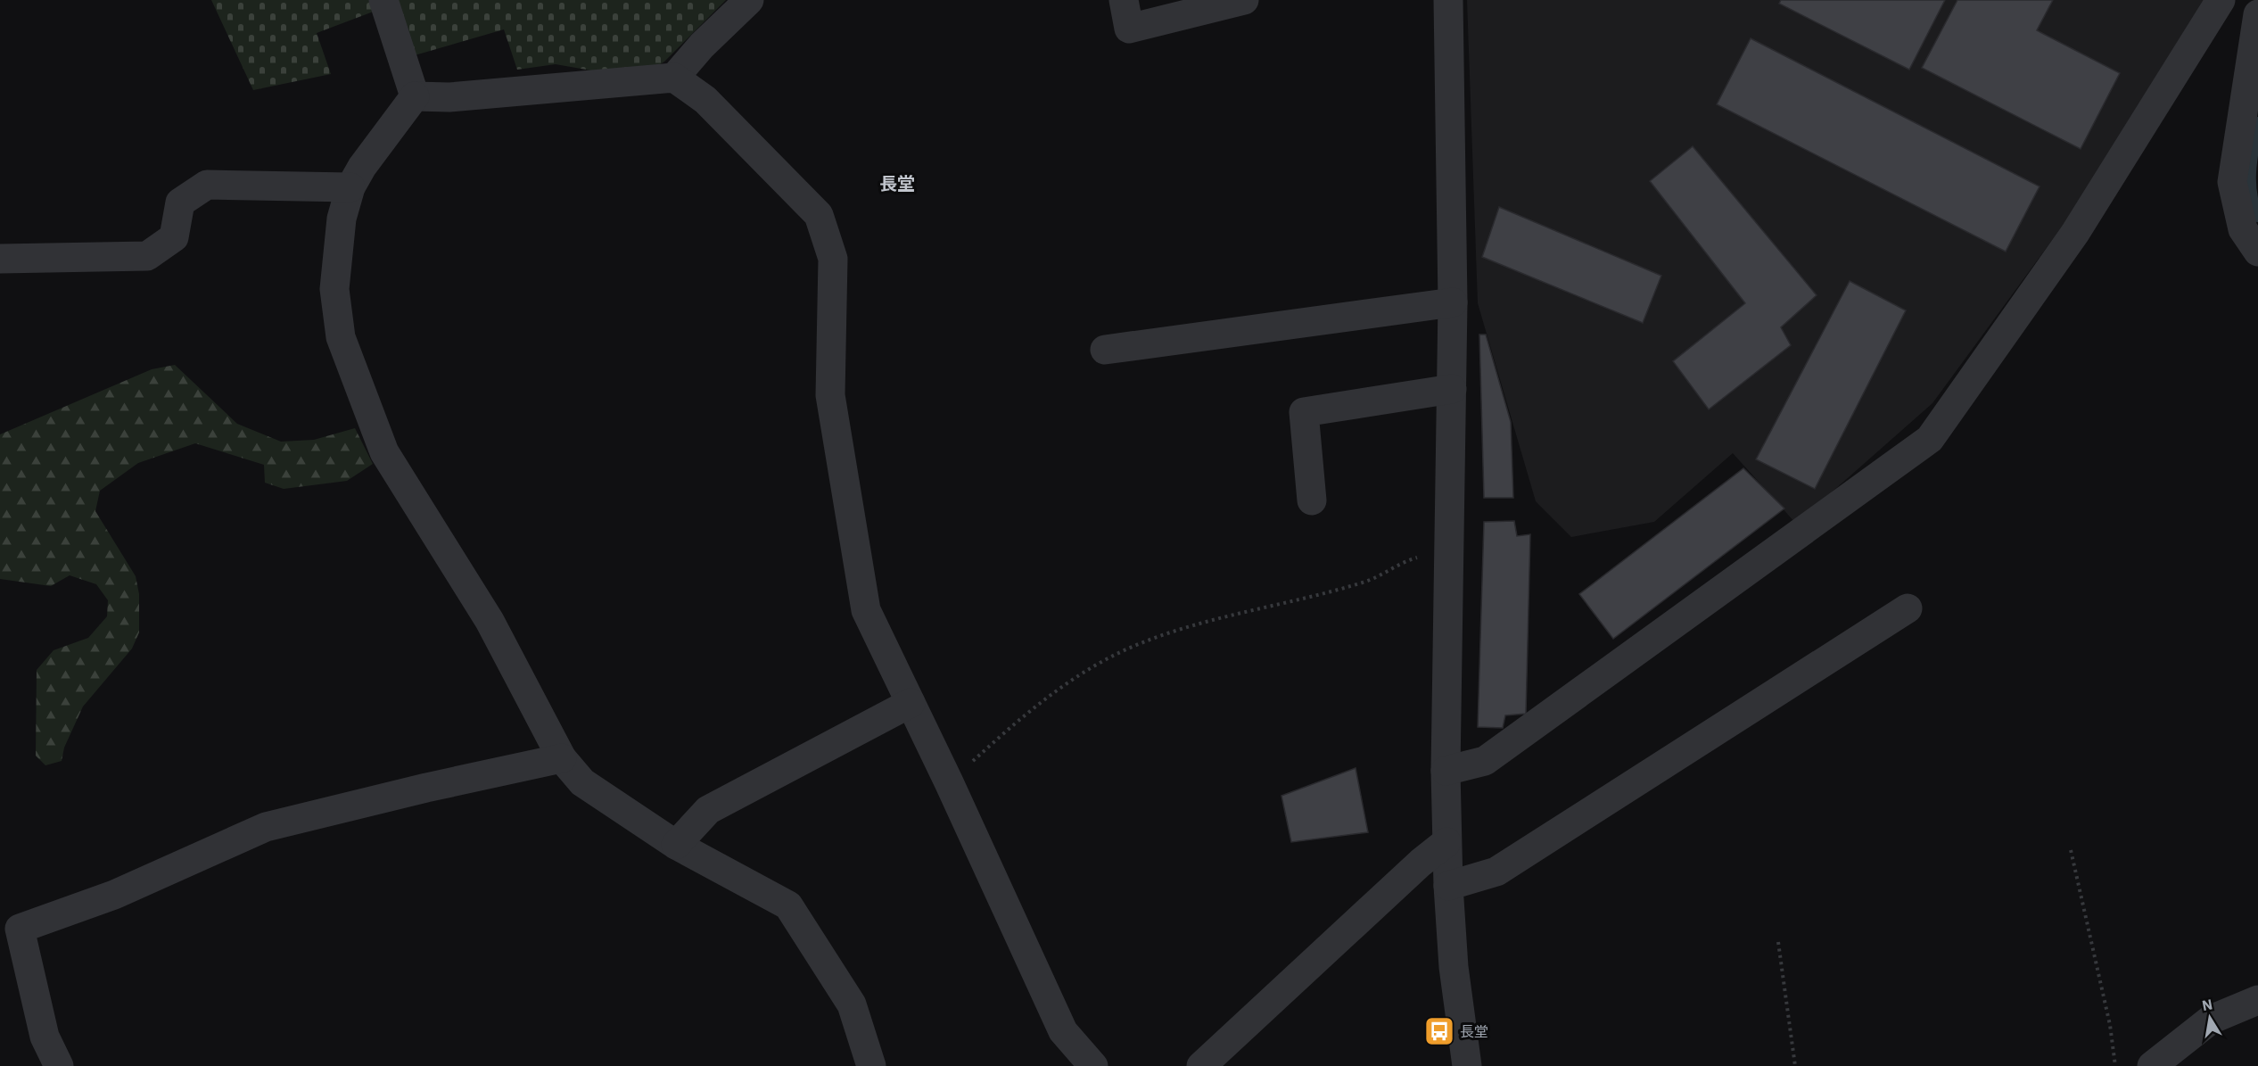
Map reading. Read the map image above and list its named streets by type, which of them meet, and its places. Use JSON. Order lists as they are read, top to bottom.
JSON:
{
  "districts": ["長堂"],
  "places": {
    "bus stop": ["長堂"]
  },
  "north": "top"
}
